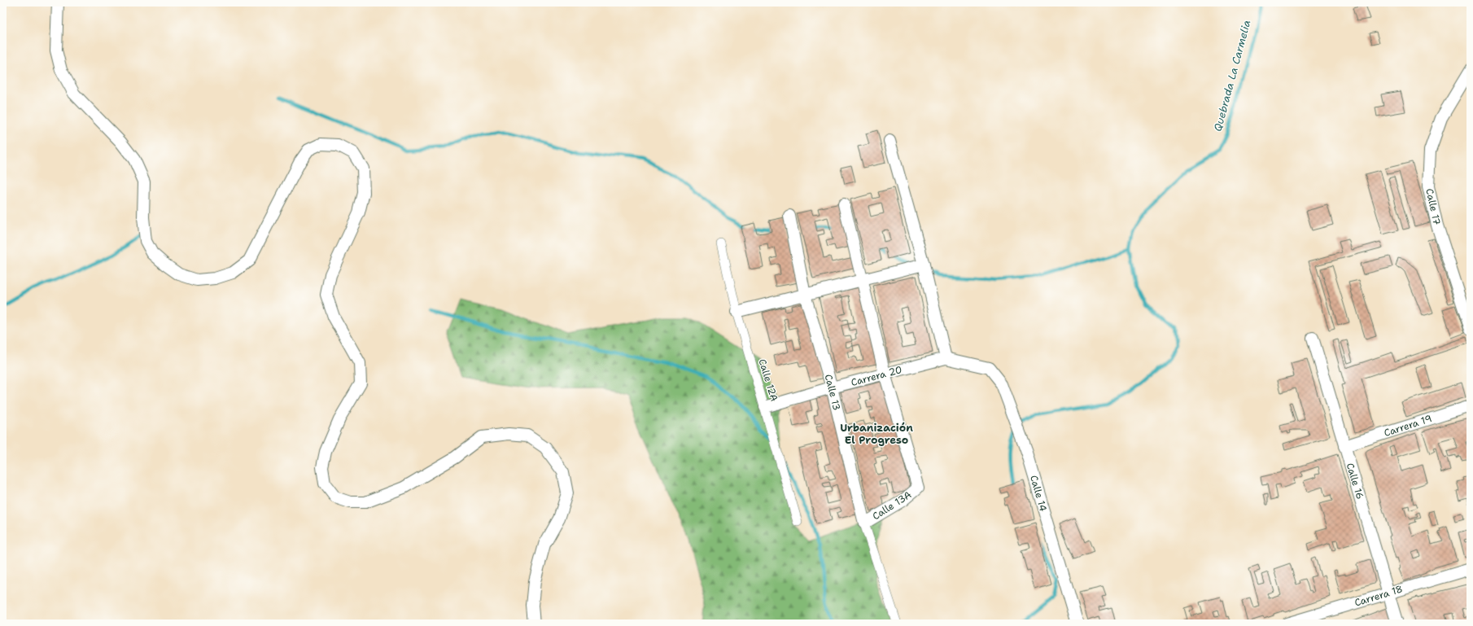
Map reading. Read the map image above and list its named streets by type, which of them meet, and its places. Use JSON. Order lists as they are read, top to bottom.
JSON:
{
  "streets": {
    "street": [
      "Calle 17",
      "Carrera 20",
      "Calle 12A",
      "Calle 13",
      "Carrera 19",
      "Calle 16",
      "Calle 14",
      "Calle 13A",
      "Carrera 18"
    ]
  },
  "crossings": [
    ["Carrera 20", "Calle 12A"],
    ["Carrera 20", "Calle 13"],
    ["Carrera 20", "Calle 14"],
    ["Carrera 20", "Calle 13A"],
    ["Calle 13", "Calle 13A"],
    ["Carrera 19", "Calle 16"],
    ["Calle 16", "Carrera 18"]
  ],
  "districts": ["Urbanización El Progreso"],
  "water": ["Quebrada La Carmelia"]
}
